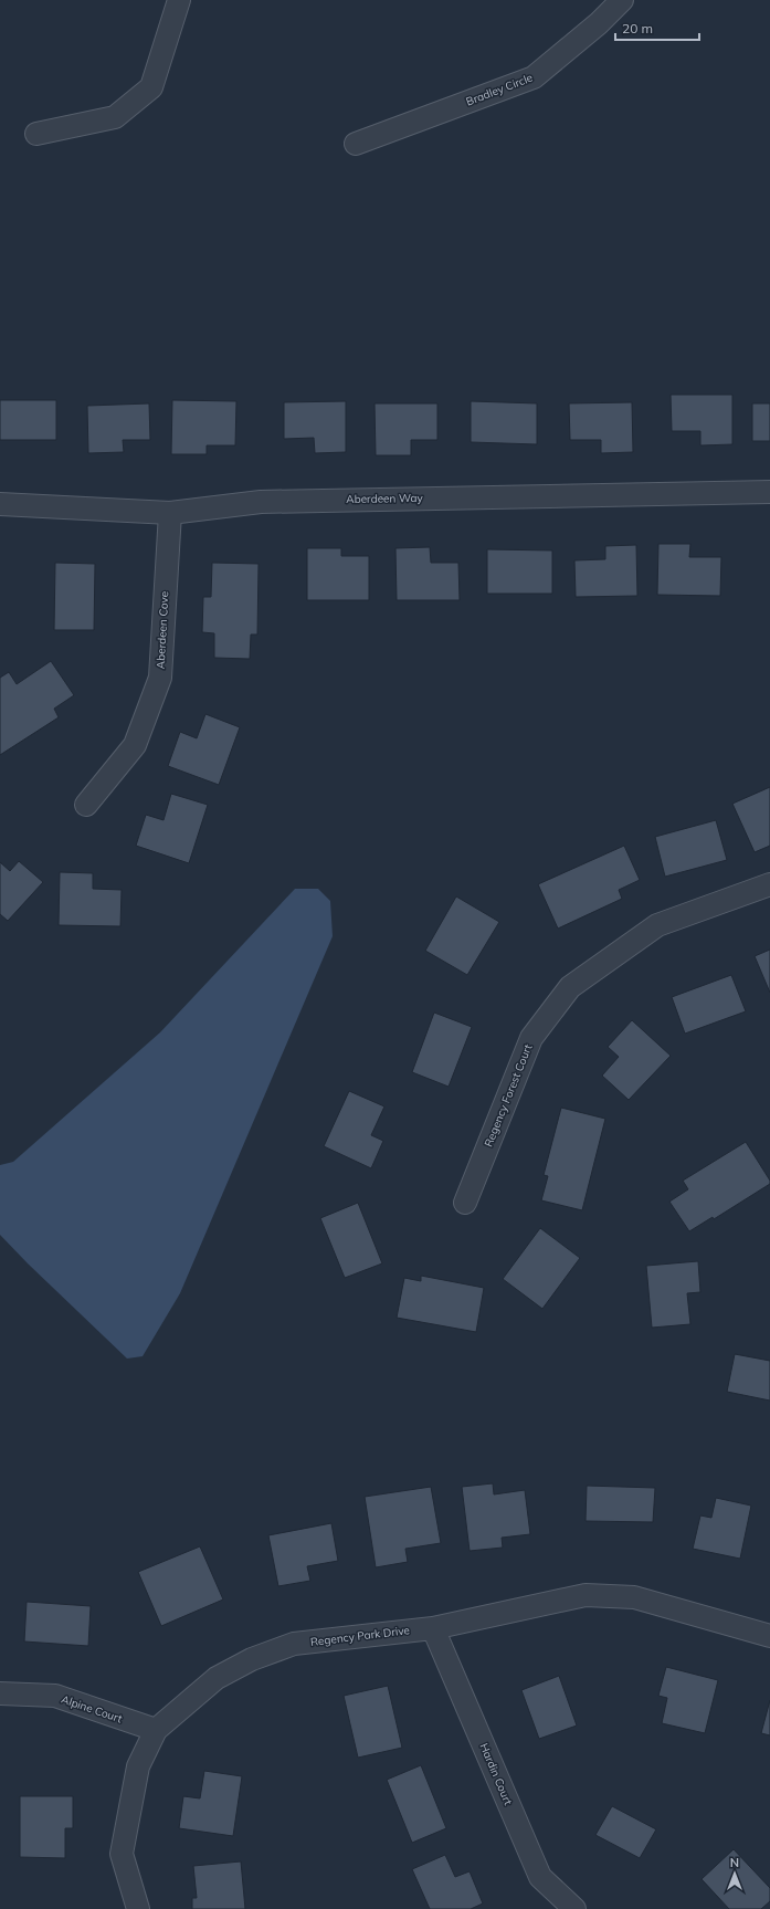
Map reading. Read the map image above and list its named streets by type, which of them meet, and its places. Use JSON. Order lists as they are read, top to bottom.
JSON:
{
  "streets": {
    "street": [
      "Bradley Circle",
      "Aberdeen Way",
      "Aberdeen Cove",
      "Regency Forest Court",
      "Regency Park Drive",
      "Alpine Court",
      "Hardin Court"
    ]
  },
  "crossings": [
    ["Aberdeen Way", "Aberdeen Cove"],
    ["Regency Park Drive", "Alpine Court"],
    ["Regency Park Drive", "Hardin Court"]
  ],
  "scale_bar": "20 m",
  "north": "top"
}
